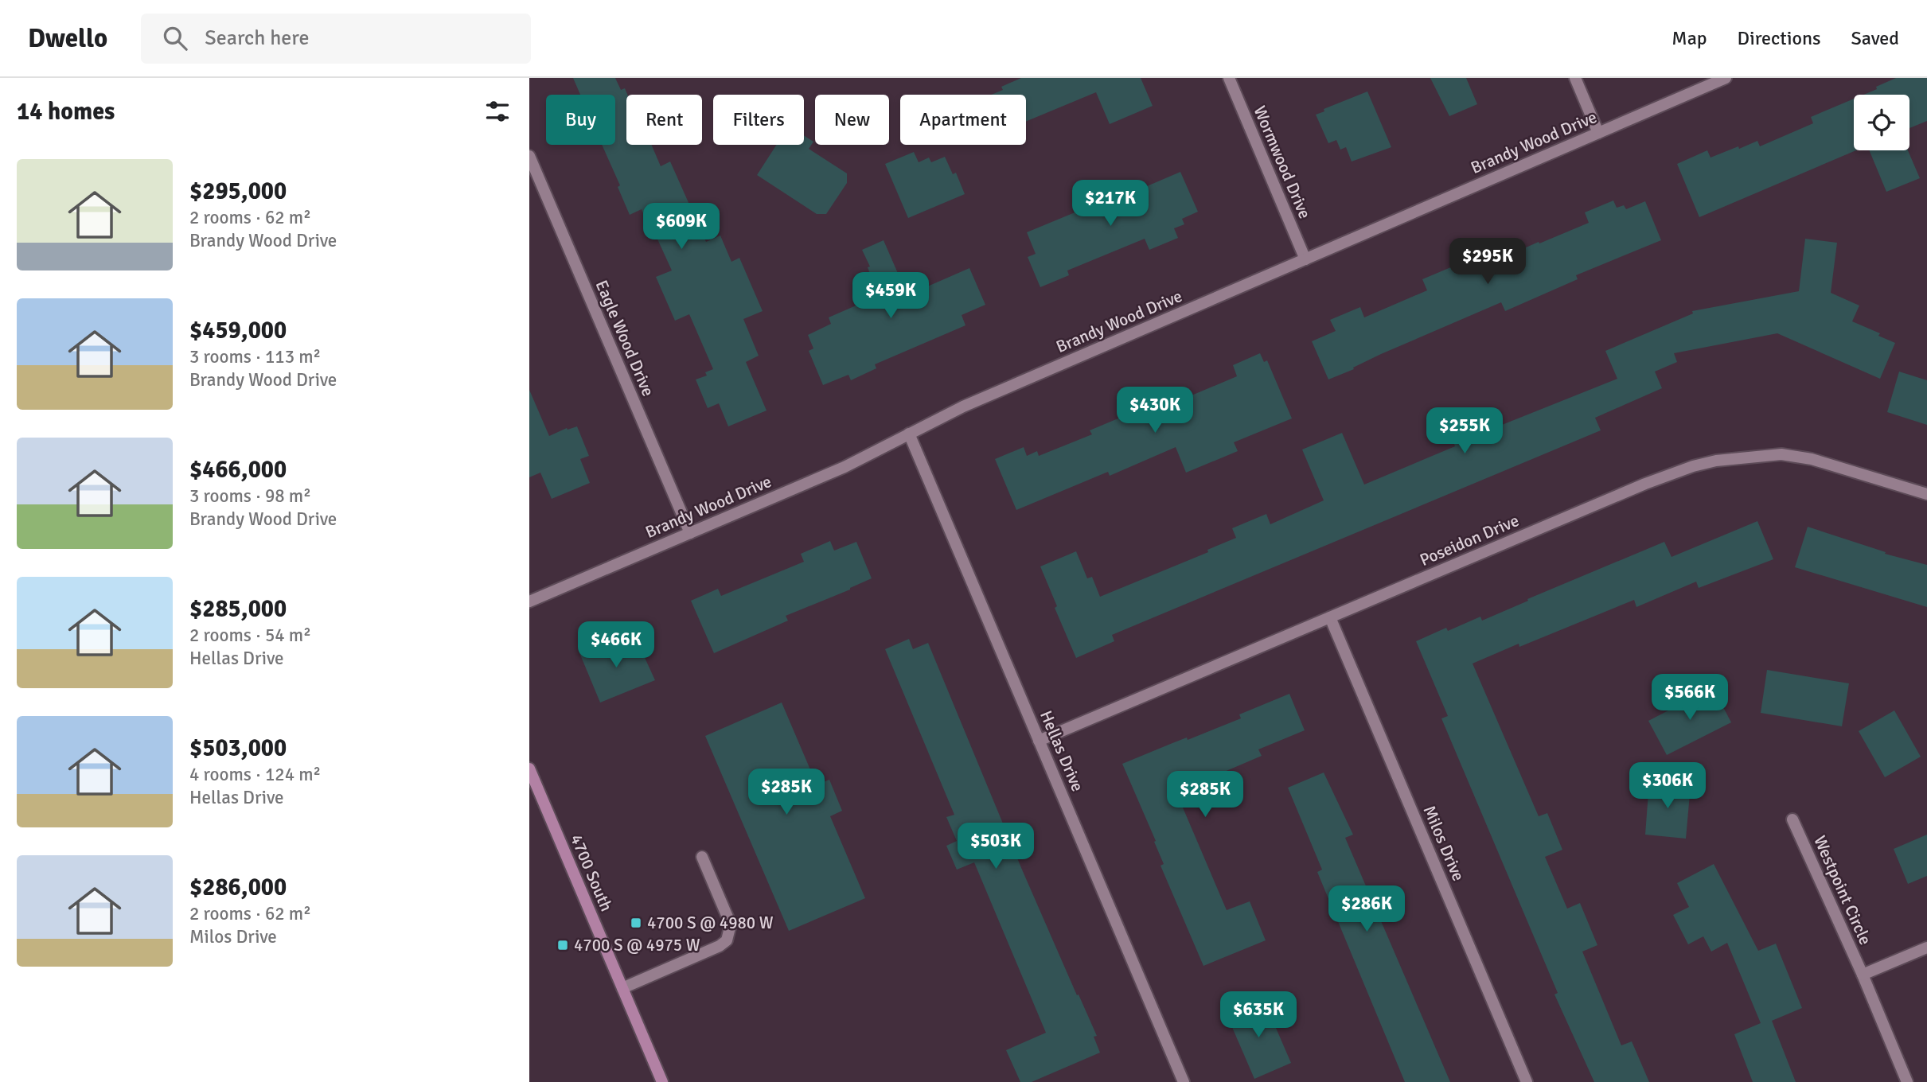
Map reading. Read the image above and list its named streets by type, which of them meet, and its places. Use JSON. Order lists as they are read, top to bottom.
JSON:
{
  "streets": {
    "main road": ["4700 South"],
    "street": [
      "Brandy Wood Drive",
      "Wormwood Drive",
      "Eagle Wood Drive",
      "Poseidon Drive",
      "Hellas Drive",
      "Milos Drive",
      "Westpoint Circle"
    ]
  },
  "crossings": [
    ["Brandy Wood Drive", "Wormwood Drive"],
    ["Brandy Wood Drive", "Eagle Wood Drive"],
    ["Brandy Wood Drive", "Hellas Drive"],
    ["Poseidon Drive", "Hellas Drive"],
    ["Poseidon Drive", "Milos Drive"]
  ],
  "places": {
    "transit": ["4700 S @ 4980 W", "4700 S @ 4975 W"]
  },
  "page": {
    "header": "Dwello",
    "search": "Search here",
    "nav": ["Map", "Directions", "Saved"],
    "heading": "14 homes",
    "chip": [
      "Buy",
      "Rent",
      "Filters",
      "New",
      "Apartment"
    ],
    "list": [
      {
        "name": "$295,000",
        "note": "2 rooms · 62 m² · Brandy Wood Drive"
      },
      {
        "name": "$459,000",
        "note": "3 rooms · 113 m² · Brandy Wood Drive"
      },
      {
        "name": "$466,000",
        "note": "3 rooms · 98 m² · Brandy Wood Drive"
      },
      {
        "name": "$285,000",
        "note": "2 rooms · 54 m² · Hellas Drive"
      },
      {
        "name": "$503,000",
        "note": "4 rooms · 124 m² · Hellas Drive"
      },
      {
        "name": "$286,000",
        "note": "2 rooms · 62 m² · Milos Drive"
      }
    ],
    "price": [
      "$217K",
      "$609K",
      "$295K",
      "$459K",
      "$430K",
      "$255K",
      "$466K",
      "$566K",
      "$306K",
      "$285K",
      "$285K",
      "$503K",
      "$286K",
      "$635K"
    ]
  }
}
